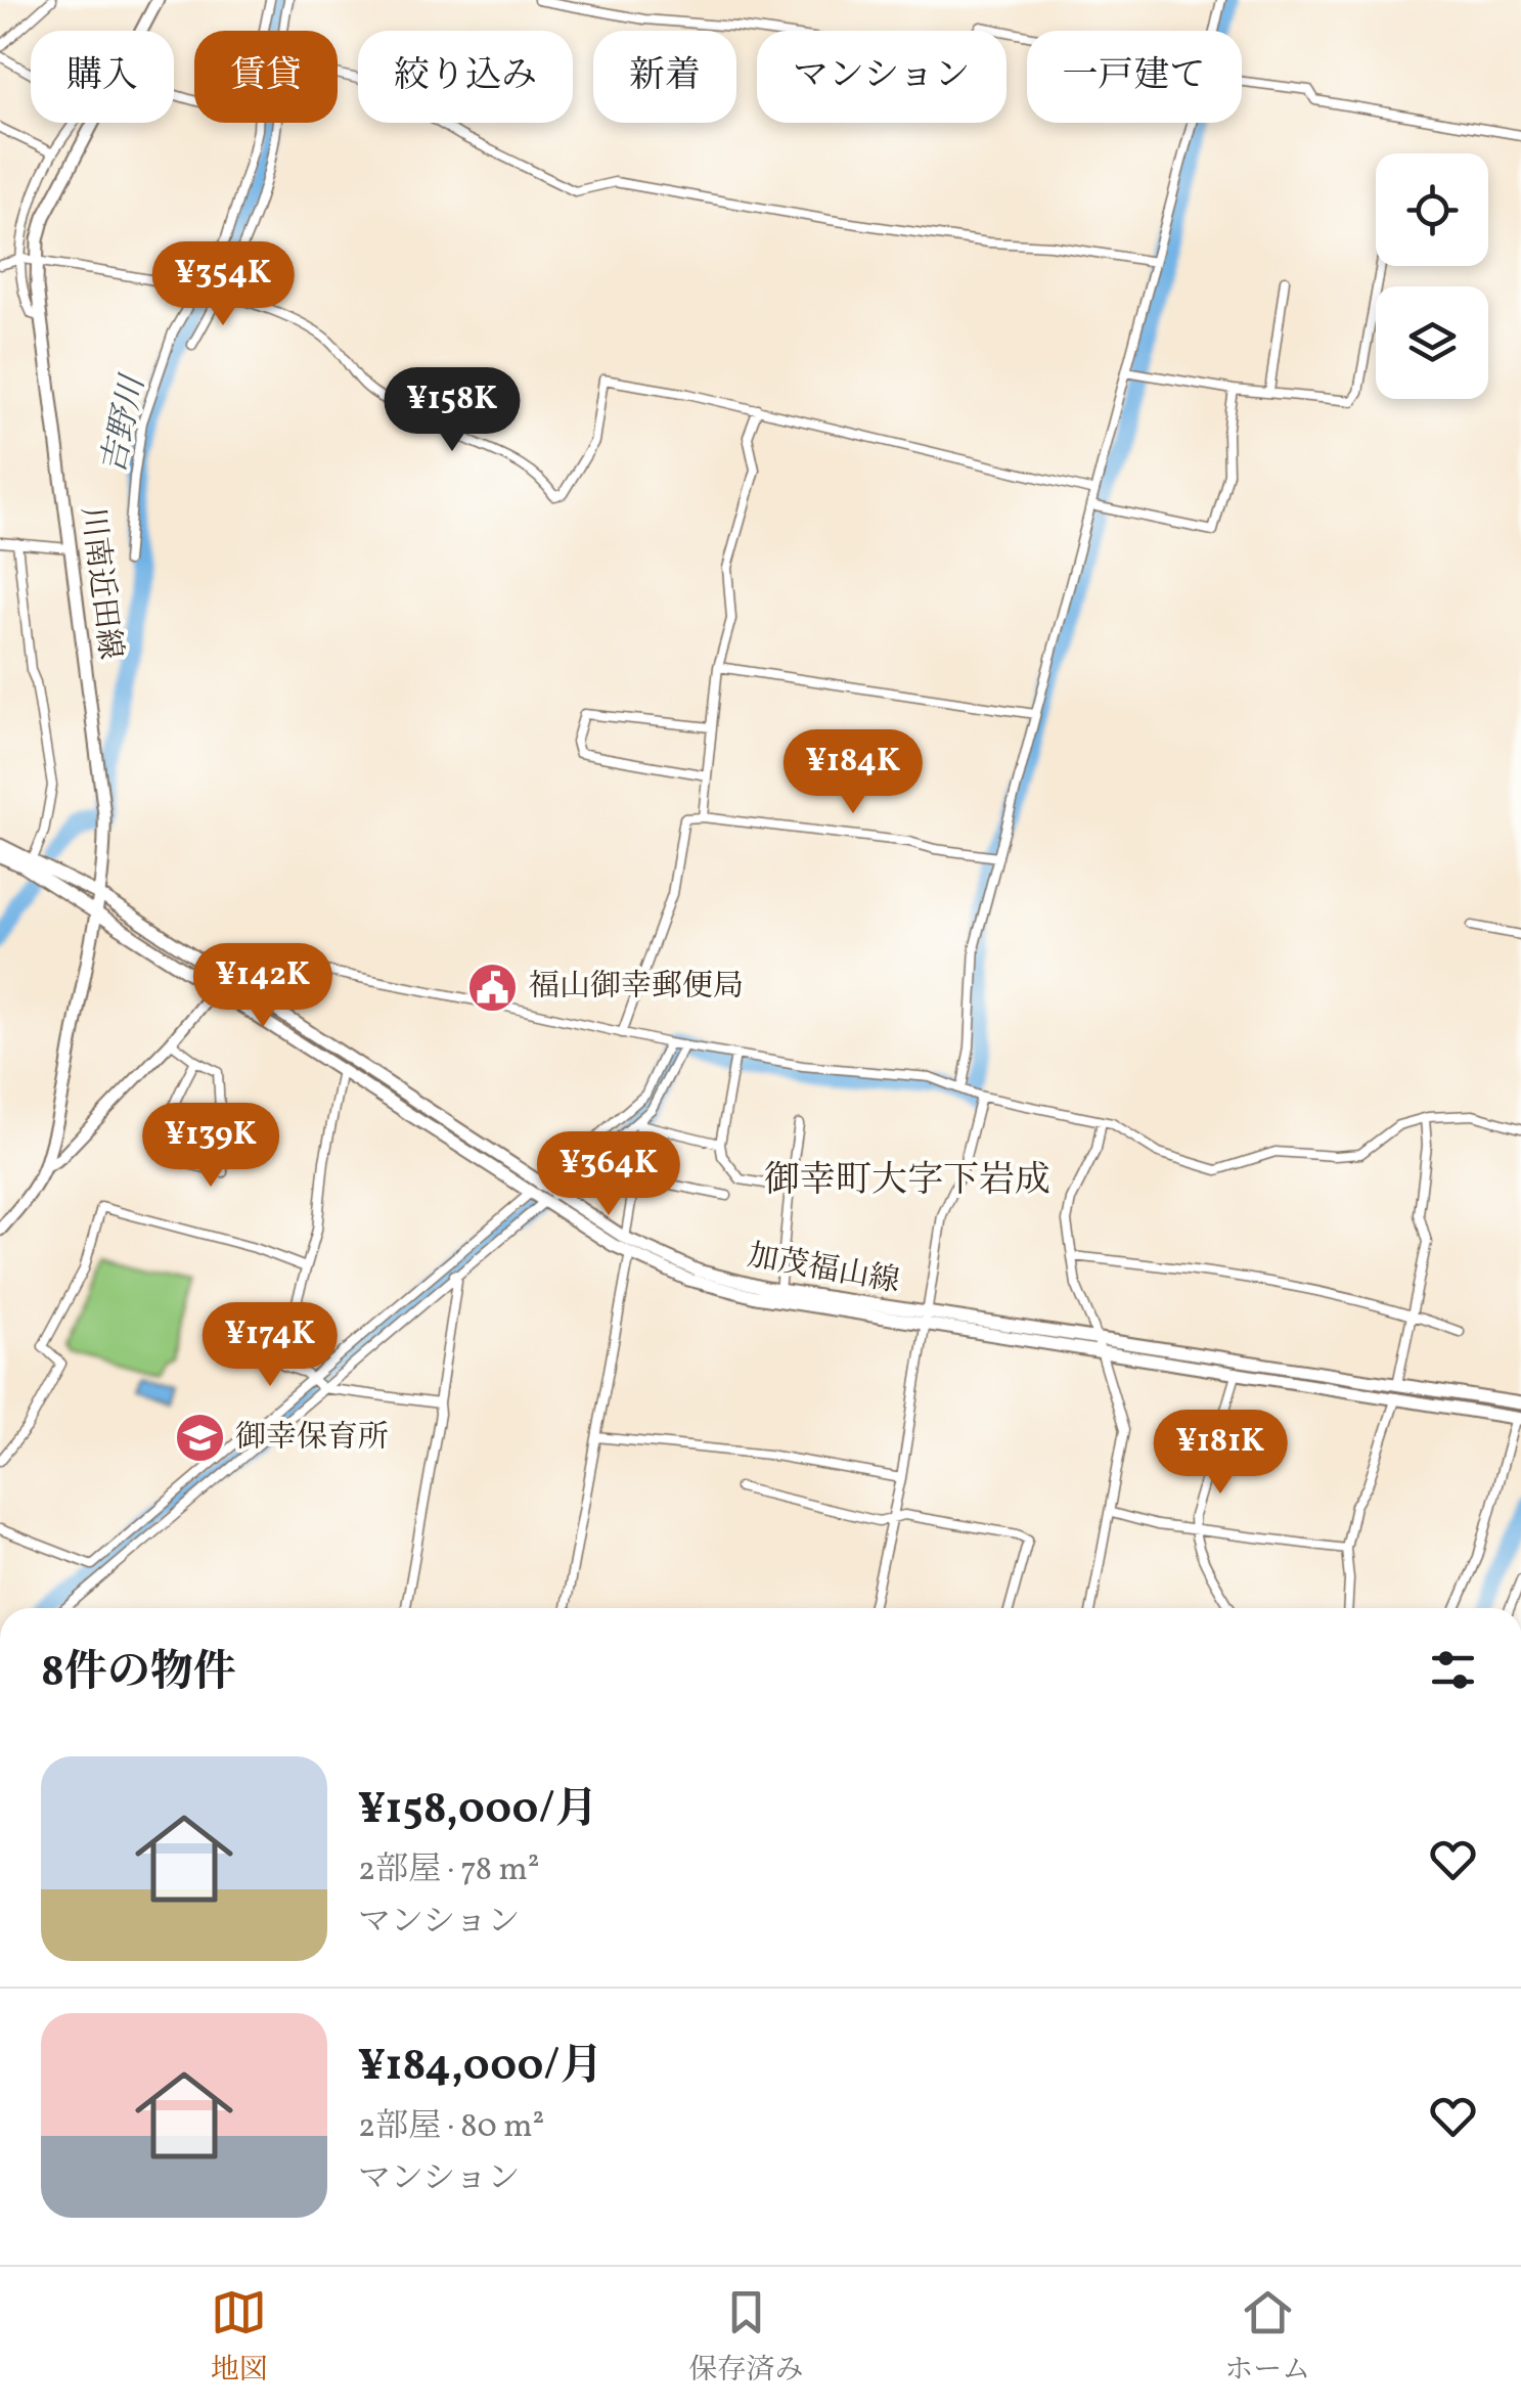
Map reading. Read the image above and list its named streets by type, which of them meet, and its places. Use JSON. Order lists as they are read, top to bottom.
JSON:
{
  "streets": {
    "main road": ["川南近田線", "加茂福山線"]
  },
  "crossings": [
    ["川南近田線", "加茂福山線"]
  ],
  "districts": ["御幸町大字下岩成"],
  "water": ["吉野川"],
  "places": {
    "public building": ["福山御幸郵便局"],
    "school or university": ["御幸保育所"]
  },
  "page": {
    "chip": [
      "購入",
      "賃貸",
      "絞り込み",
      "新着",
      "マンション",
      "一戸建て"
    ],
    "price": [
      "¥354K",
      "¥158K",
      "¥184K",
      "¥142K",
      "¥139K",
      "¥364K",
      "¥174K",
      "¥181K"
    ],
    "heading": "8件の物件",
    "list": [
      {
        "name": "¥158,000/月",
        "note": "2部屋 · 78 m² · マンション"
      },
      {
        "name": "¥184,000/月",
        "note": "2部屋 · 80 m² · マンション"
      }
    ],
    "tabs": ["地図", "保存済み", "ホーム"]
  }
}
